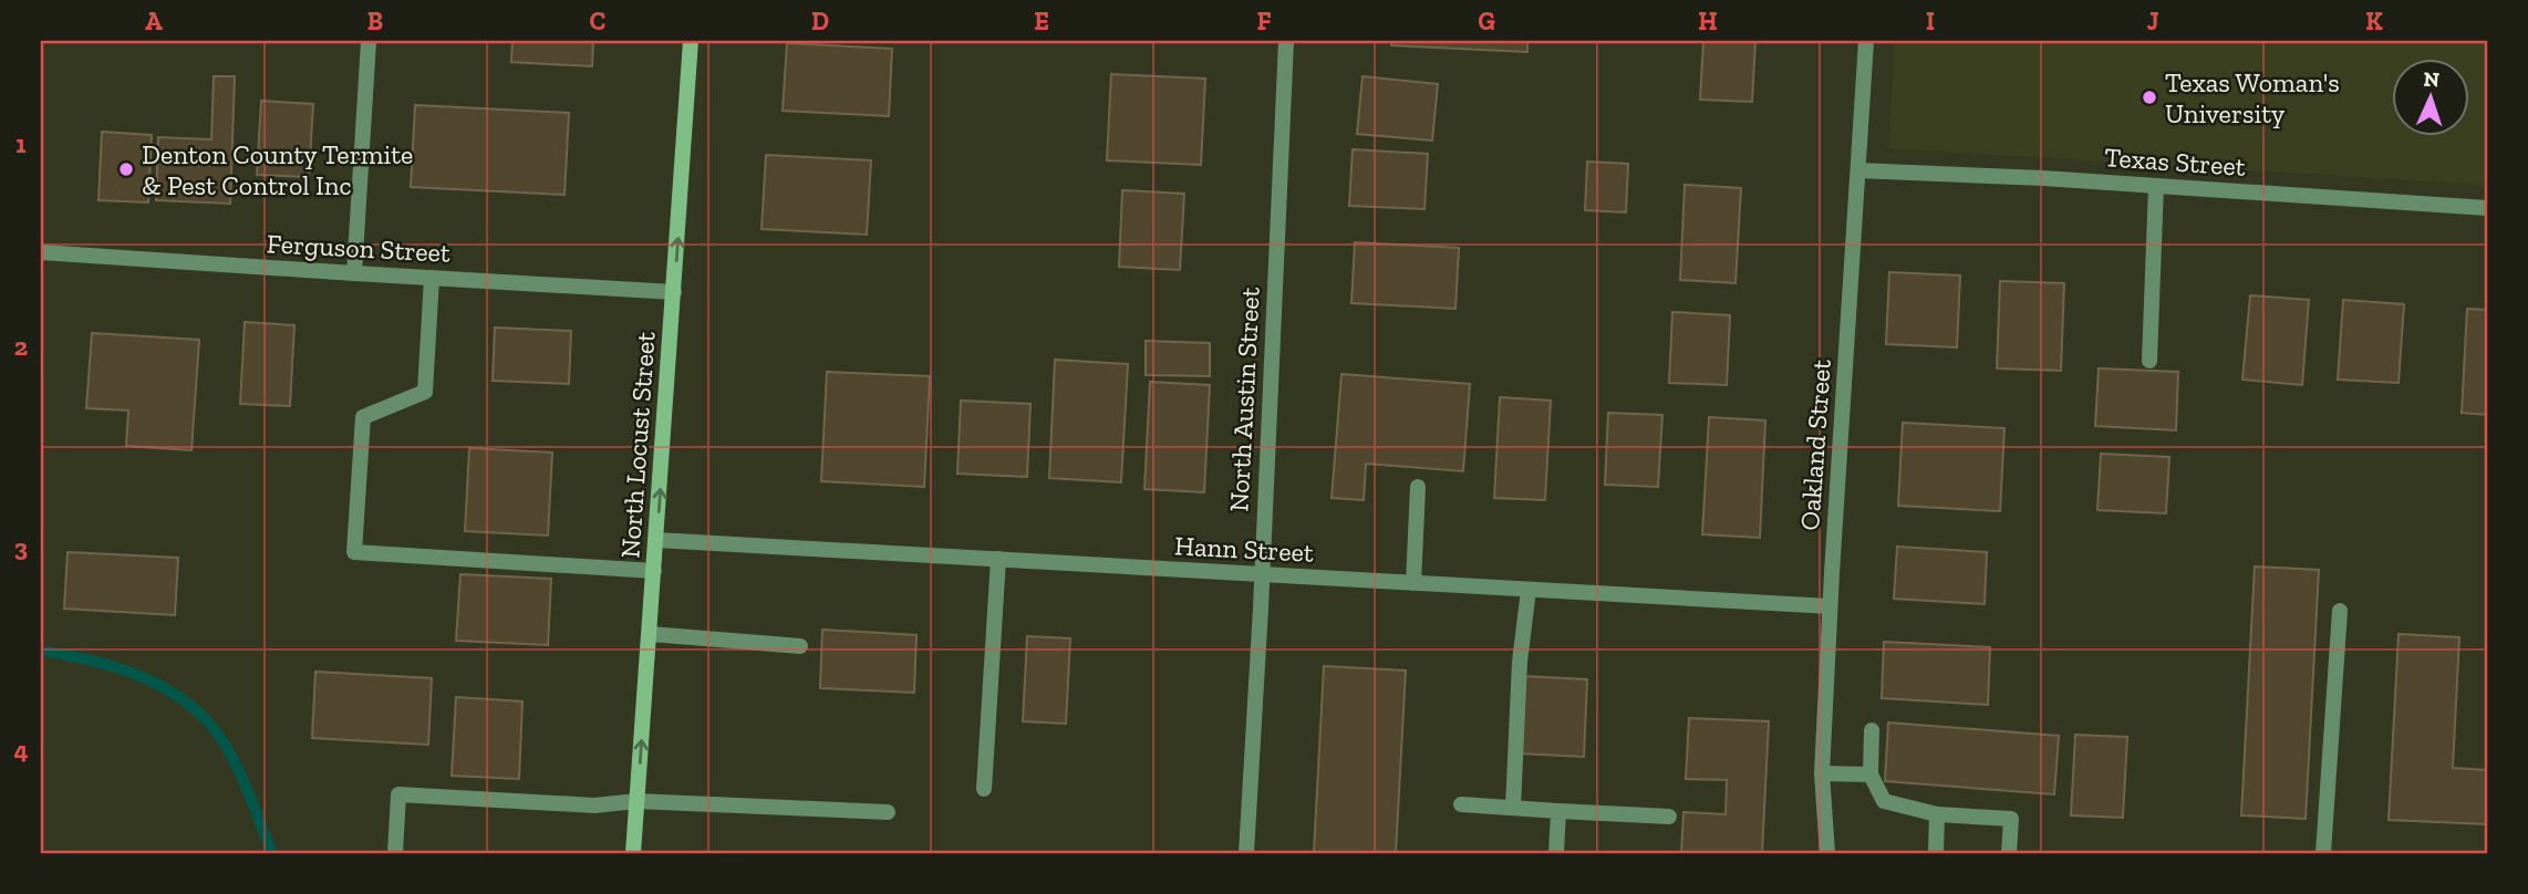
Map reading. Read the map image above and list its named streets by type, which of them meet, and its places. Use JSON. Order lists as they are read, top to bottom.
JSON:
{
  "streets": {
    "main road": ["North Locust Street"],
    "street": [
      "Texas Street",
      "Ferguson Street",
      "North Austin Street",
      "Oakland Street",
      "Hann Street"
    ]
  },
  "crossings": [
    ["Texas Street", "Oakland Street"],
    ["Ferguson Street", "North Locust Street"],
    ["North Austin Street", "Hann Street"],
    ["North Locust Street", "Hann Street"],
    ["Oakland Street", "Hann Street"]
  ],
  "one_way": ["North Locust Street"],
  "places": ["Texas Woman's University", "Denton County Termite & Pest Control Inc"],
  "north": "top",
  "grid": {
    "columns": [
      "A",
      "B",
      "C",
      "D",
      "E",
      "F",
      "G",
      "H",
      "I",
      "J",
      "K"
    ],
    "rows": [
      "1",
      "2",
      "3",
      "4"
    ]
  }
}
